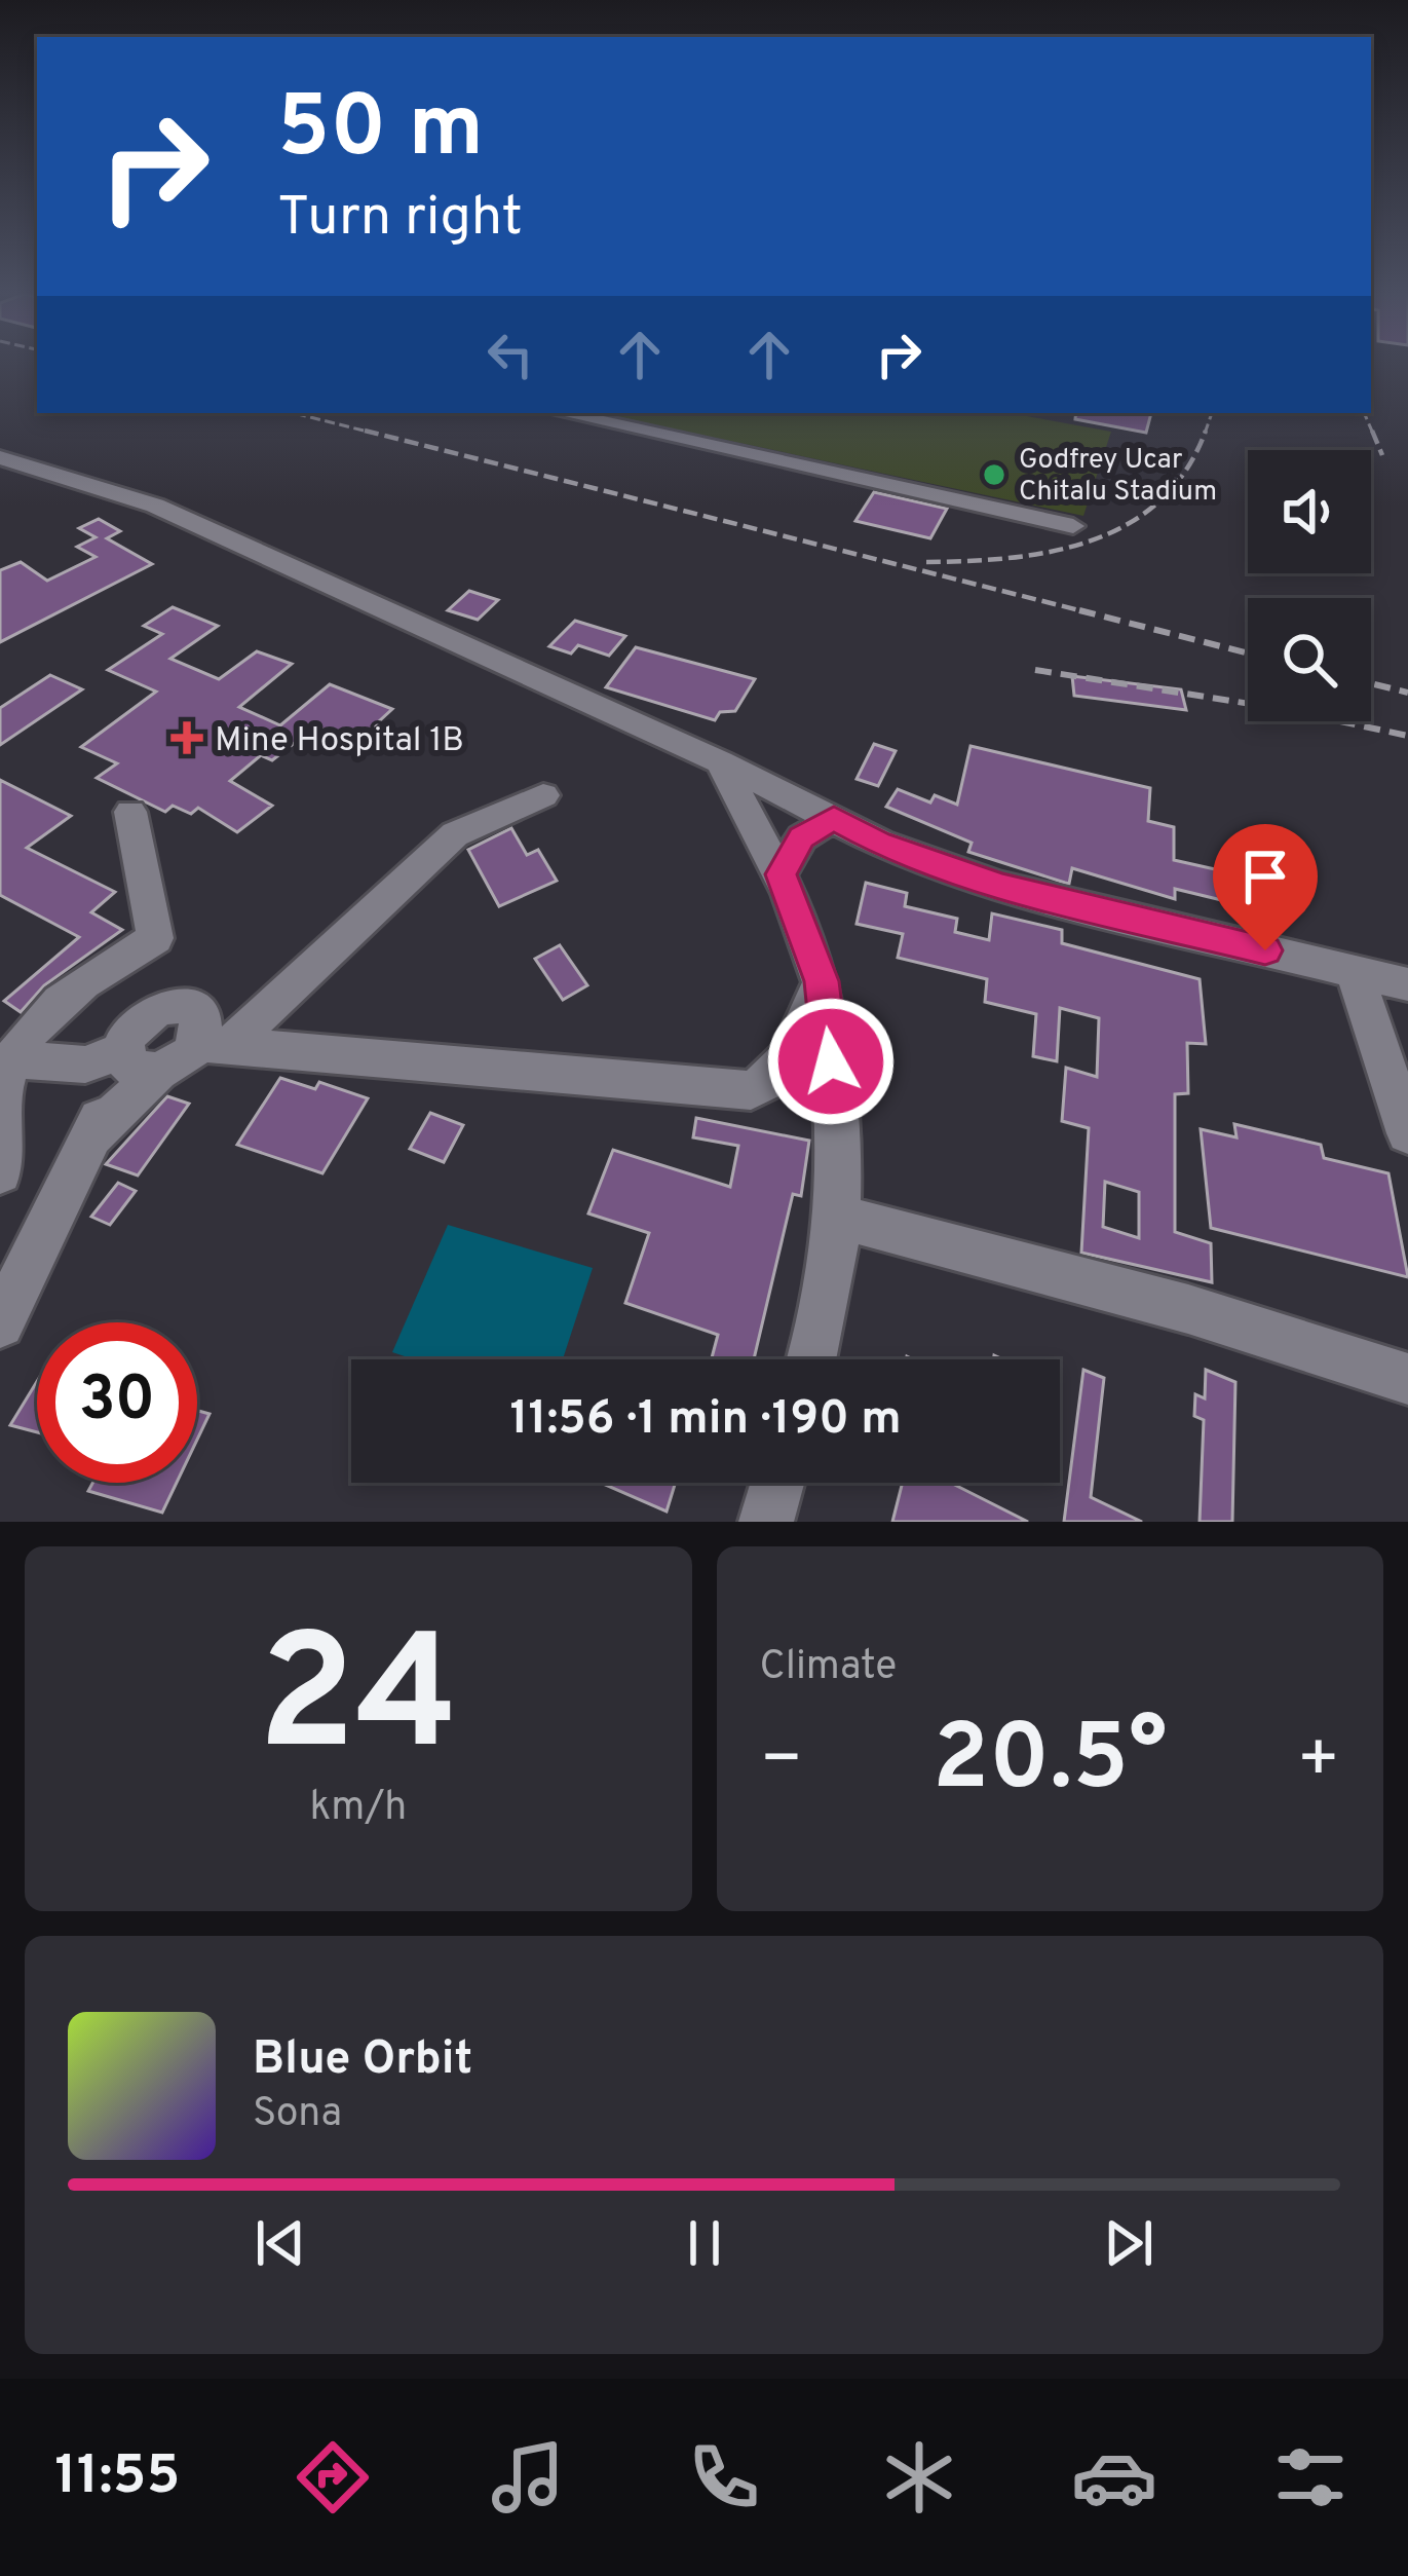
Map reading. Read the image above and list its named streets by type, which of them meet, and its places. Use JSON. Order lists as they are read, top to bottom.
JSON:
{
  "places": {
    "other": ["Godfrey Ucar Chitalu Stadium"],
    "health": ["Mine Hospital 1B"]
  },
  "page": {
    "turn": ["50 m", "Turn right"],
    "limit": "30",
    "trip": "11:56 · 1 min · 190 m",
    "tile": [
      ["24", "km/h"],
      "Climate"
    ],
    "heat": ["−", "20.5°", "+"],
    "song": ["Blue Orbit", "Sona"],
    "tabs": "11:55"
  }
}
